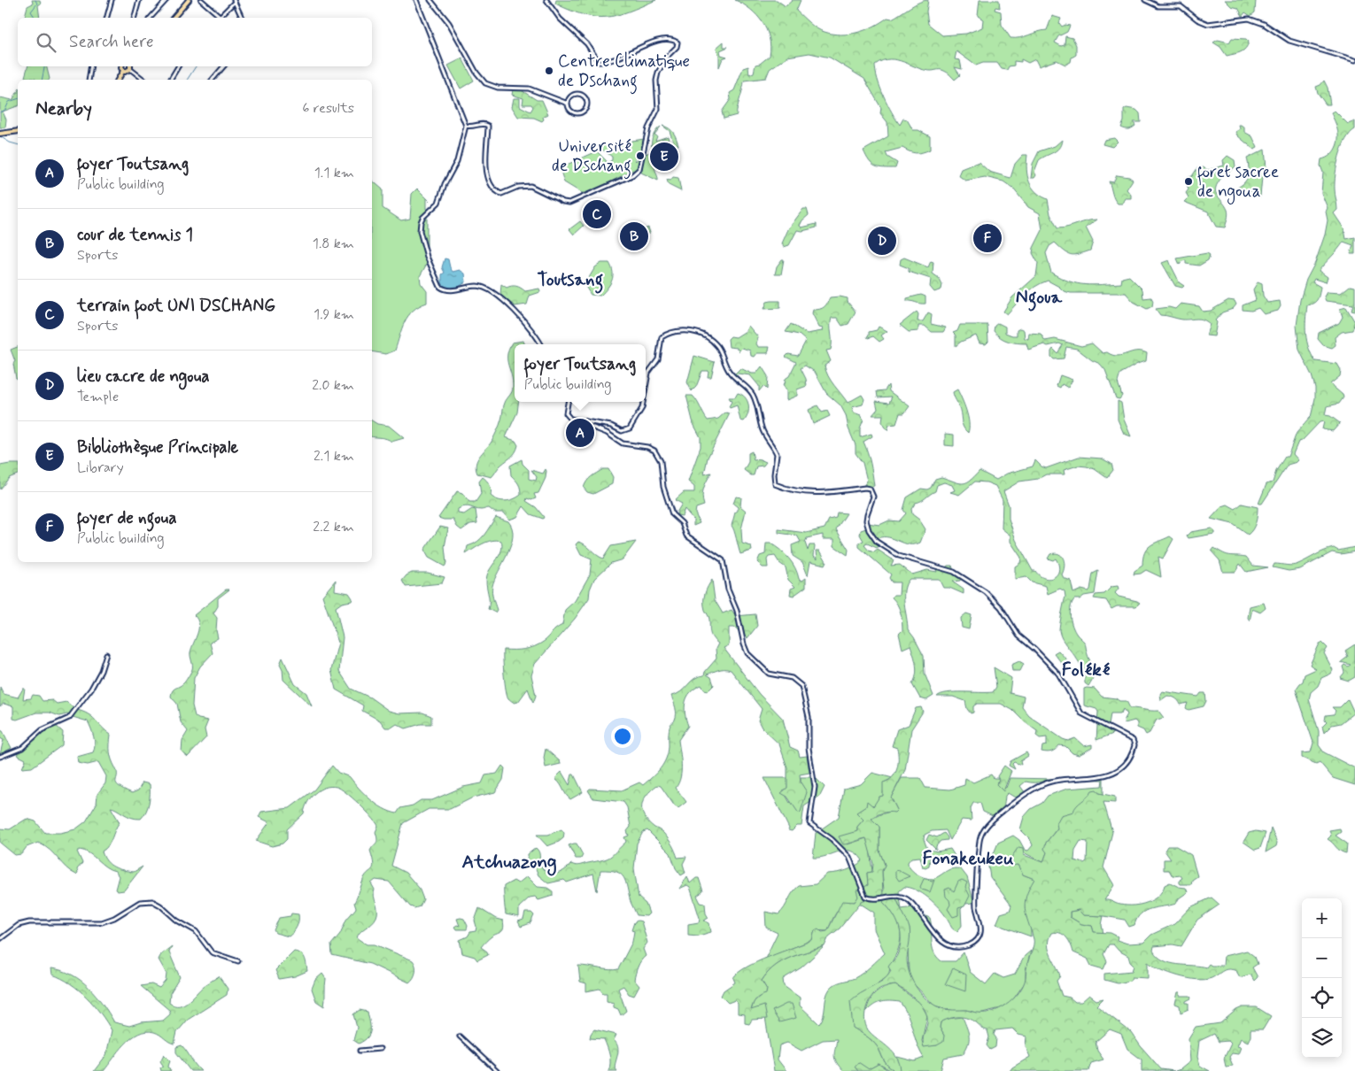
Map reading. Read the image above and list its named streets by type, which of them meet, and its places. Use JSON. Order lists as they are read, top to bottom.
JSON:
{
  "districts": [
    "Toutsang",
    "Ngoua",
    "Foléké",
    "Fonakeukeu",
    "Atchuazong"
  ],
  "places": ["Centre Climatique de Dschang", "Université de Dschang", "foret sacree de ngoua"],
  "page": {
    "search": "Search here",
    "heading": ["Nearby", "6 results"],
    "list": [
      {
        "mark": "A",
        "name": "foyer Toutsang",
        "note": "Public building",
        "value": "1.1 km"
      },
      {
        "mark": "B",
        "name": "cour de tennis 1",
        "note": "Sports",
        "value": "1.8 km"
      },
      {
        "mark": "C",
        "name": "terrain foot UNI DSCHANG",
        "note": "Sports",
        "value": "1.9 km"
      },
      {
        "mark": "D",
        "name": "lieu cacre de ngoua",
        "note": "Temple",
        "value": "2.0 km"
      },
      {
        "mark": "E",
        "name": "Bibliothèque Principale",
        "note": "Library",
        "value": "2.1 km"
      },
      {
        "mark": "F",
        "name": "foyer de ngoua",
        "note": "Public building",
        "value": "2.2 km"
      }
    ],
    "pins": [
      "E",
      "C",
      "B",
      "F",
      "D",
      "A"
    ],
    "popup": ["foyer Toutsang", "Public building"],
    "map_buttons": ["+", "−"]
  }
}
